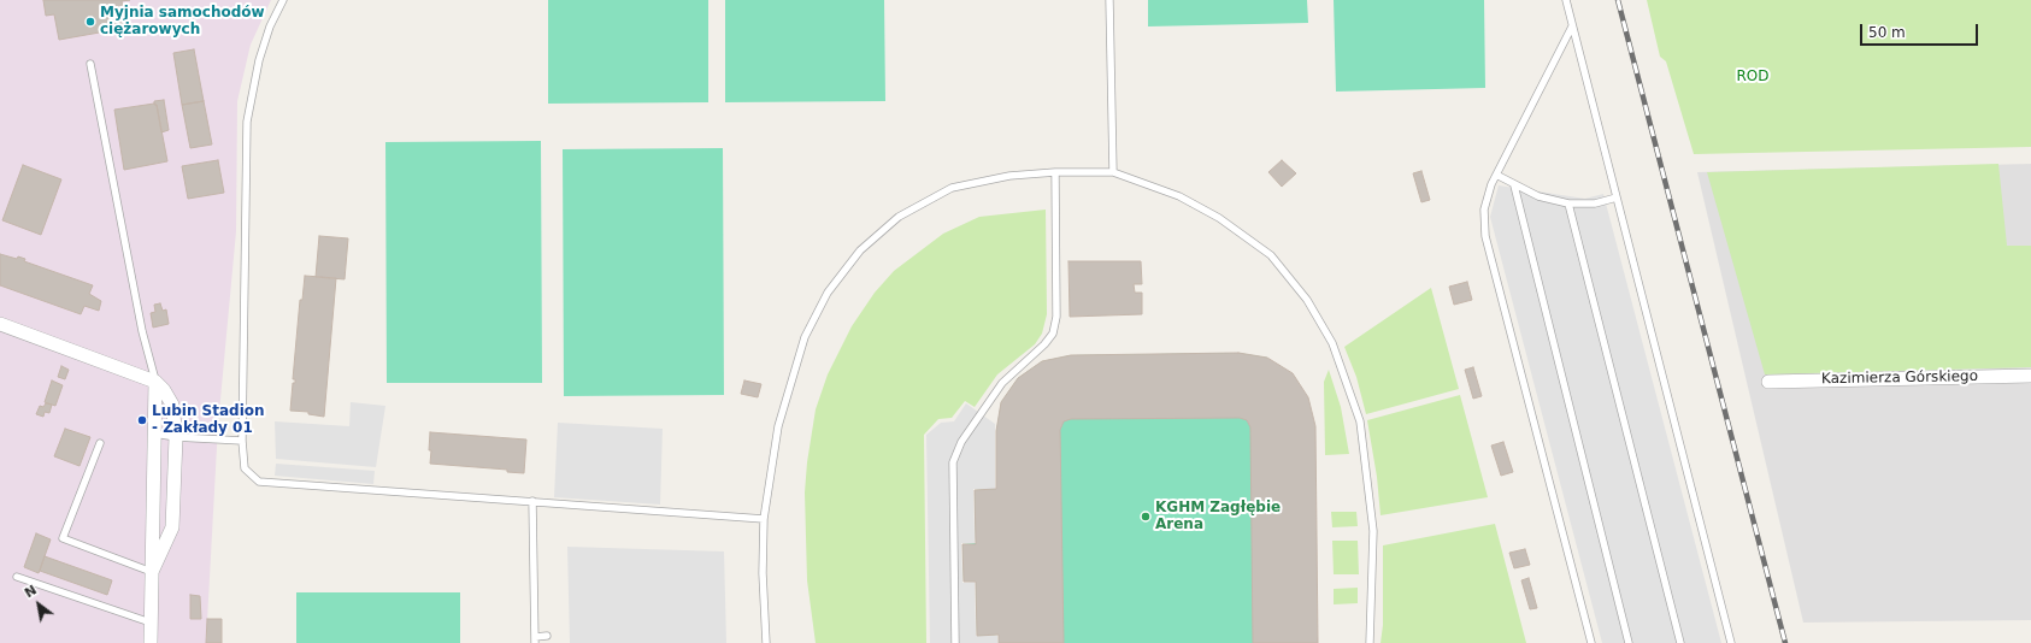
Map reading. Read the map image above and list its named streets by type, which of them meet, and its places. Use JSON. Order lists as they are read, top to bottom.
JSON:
{
  "streets": {
    "street": ["Kazimierza Górskiego"]
  },
  "parks": ["ROD"],
  "places": ["Myjnia samochodów ciężarowych", "Lubin Stadion - Zakłady 01", "KGHM Zagłębie Arena"],
  "scale_bar": "50 m",
  "north": "top left"
}
